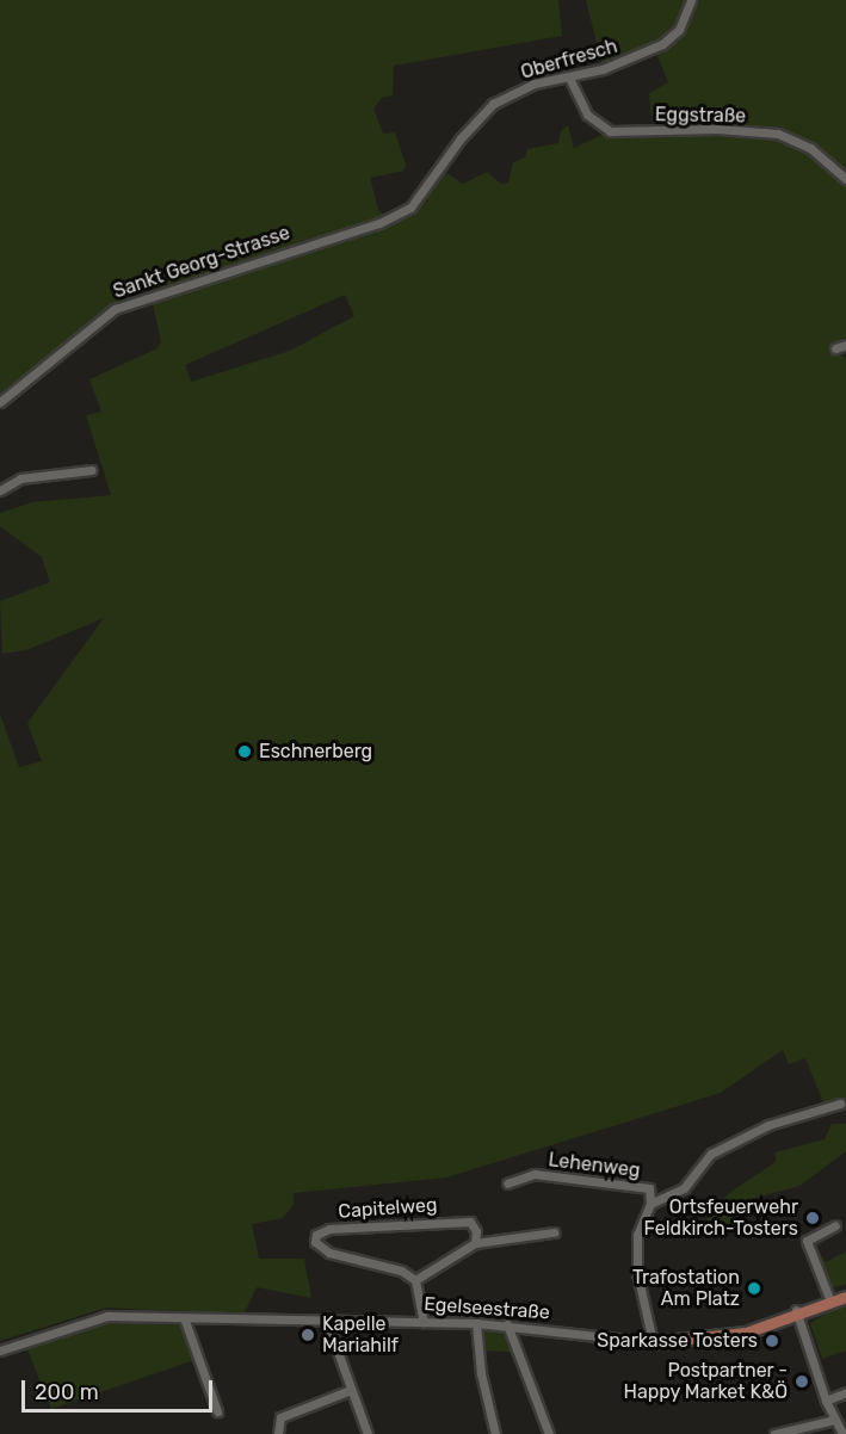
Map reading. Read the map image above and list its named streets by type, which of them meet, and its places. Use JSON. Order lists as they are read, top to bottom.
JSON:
{
  "streets": {
    "main road": ["Egelseestraße"],
    "street": [
      "Oberfresch",
      "Eggstraße",
      "Sankt Georg-Strasse",
      "Lehenweg",
      "Capitelweg"
    ]
  },
  "crossings": [
    ["Oberfresch", "Eggstraße"],
    ["Oberfresch", "Sankt Georg-Strasse"],
    ["Lehenweg", "Egelseestraße"]
  ],
  "places": [
    "Eschnerberg",
    "Ortsfeuerwehr Feldkirch-Tosters",
    "Trafostation Am Platz",
    "Kapelle Mariahilf",
    "Sparkasse Tosters",
    "Postpartner - Happy Market K&Ö"
  ],
  "scale_bar": "200 m"
}
